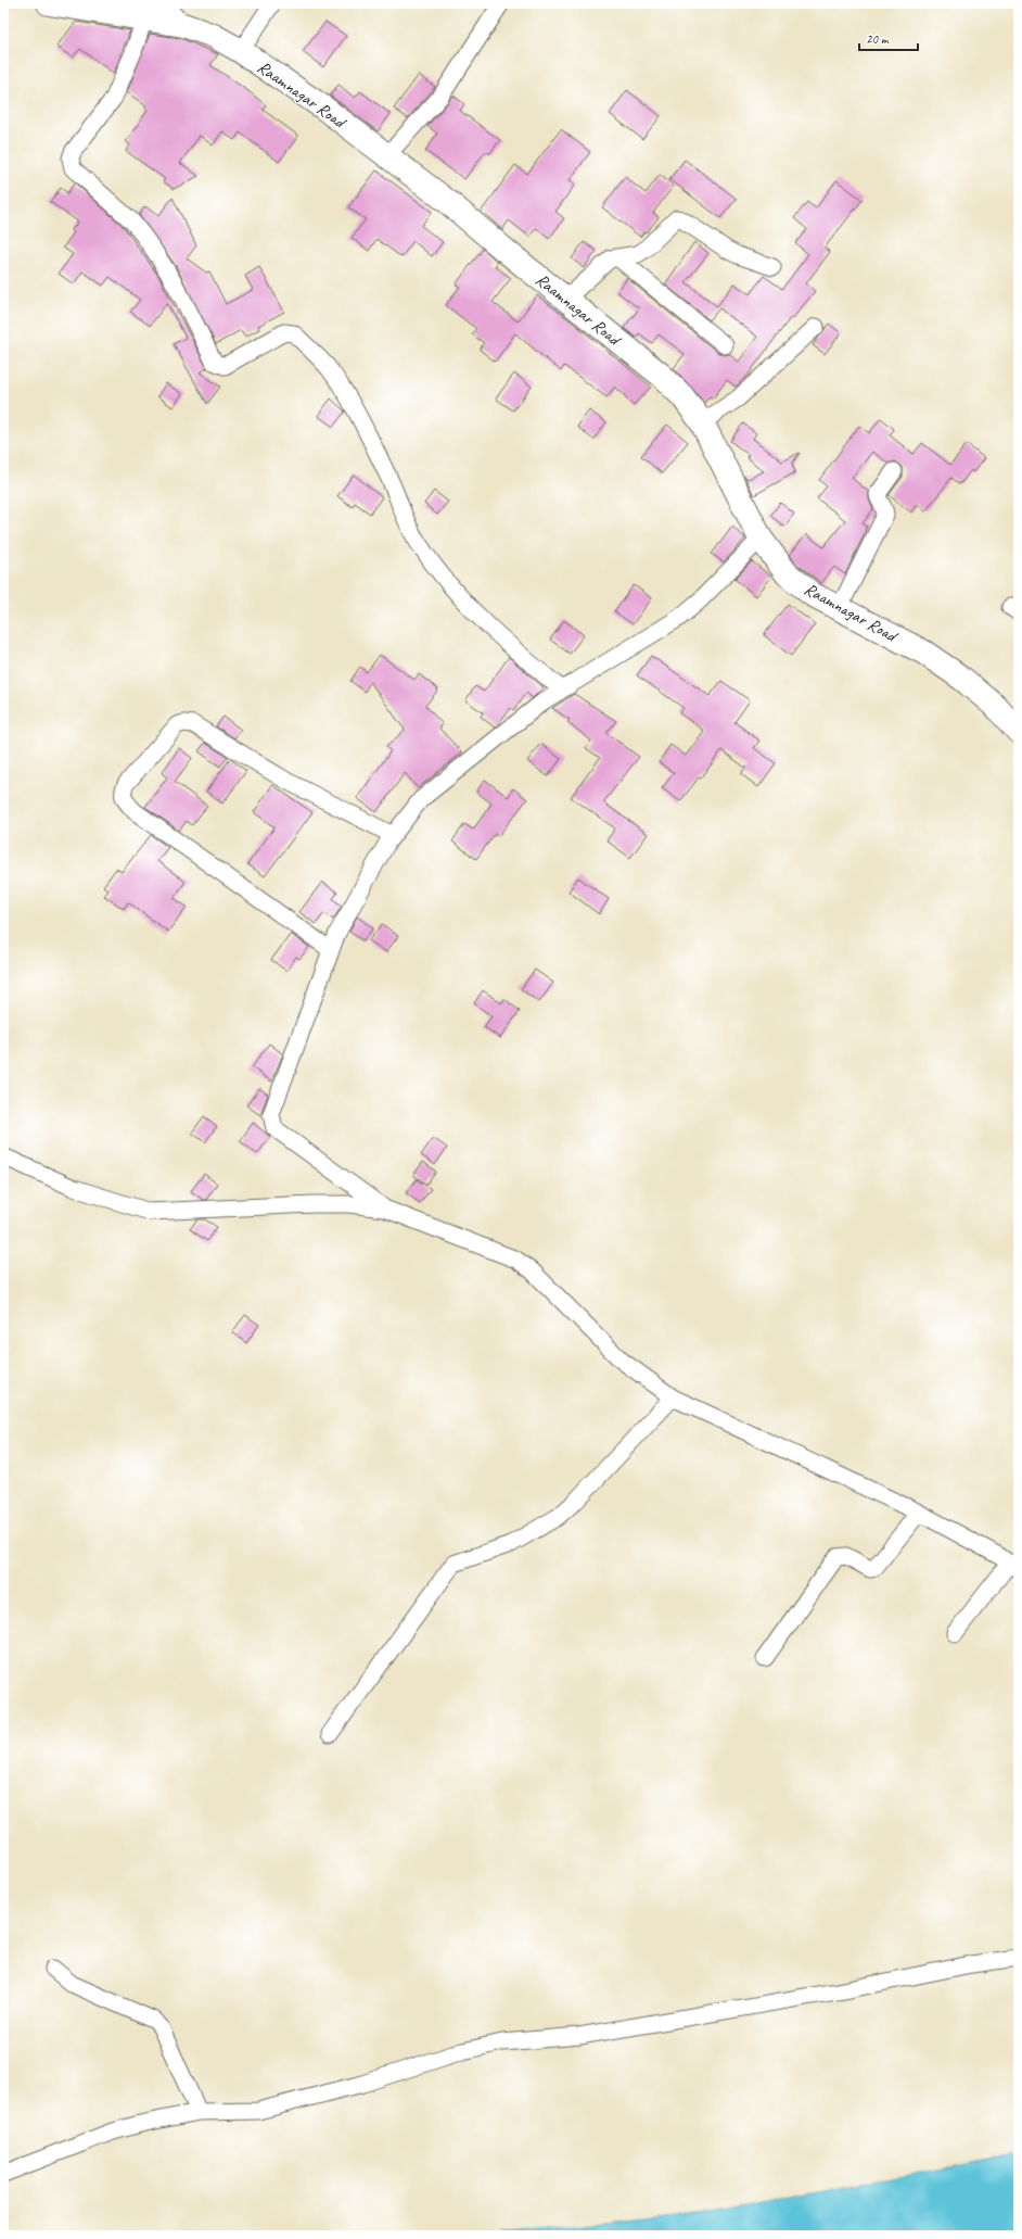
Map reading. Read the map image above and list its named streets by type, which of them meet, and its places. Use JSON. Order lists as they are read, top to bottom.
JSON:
{
  "streets": {
    "highway": ["Raamnagar Road"]
  },
  "scale_bar": "20 m"
}
